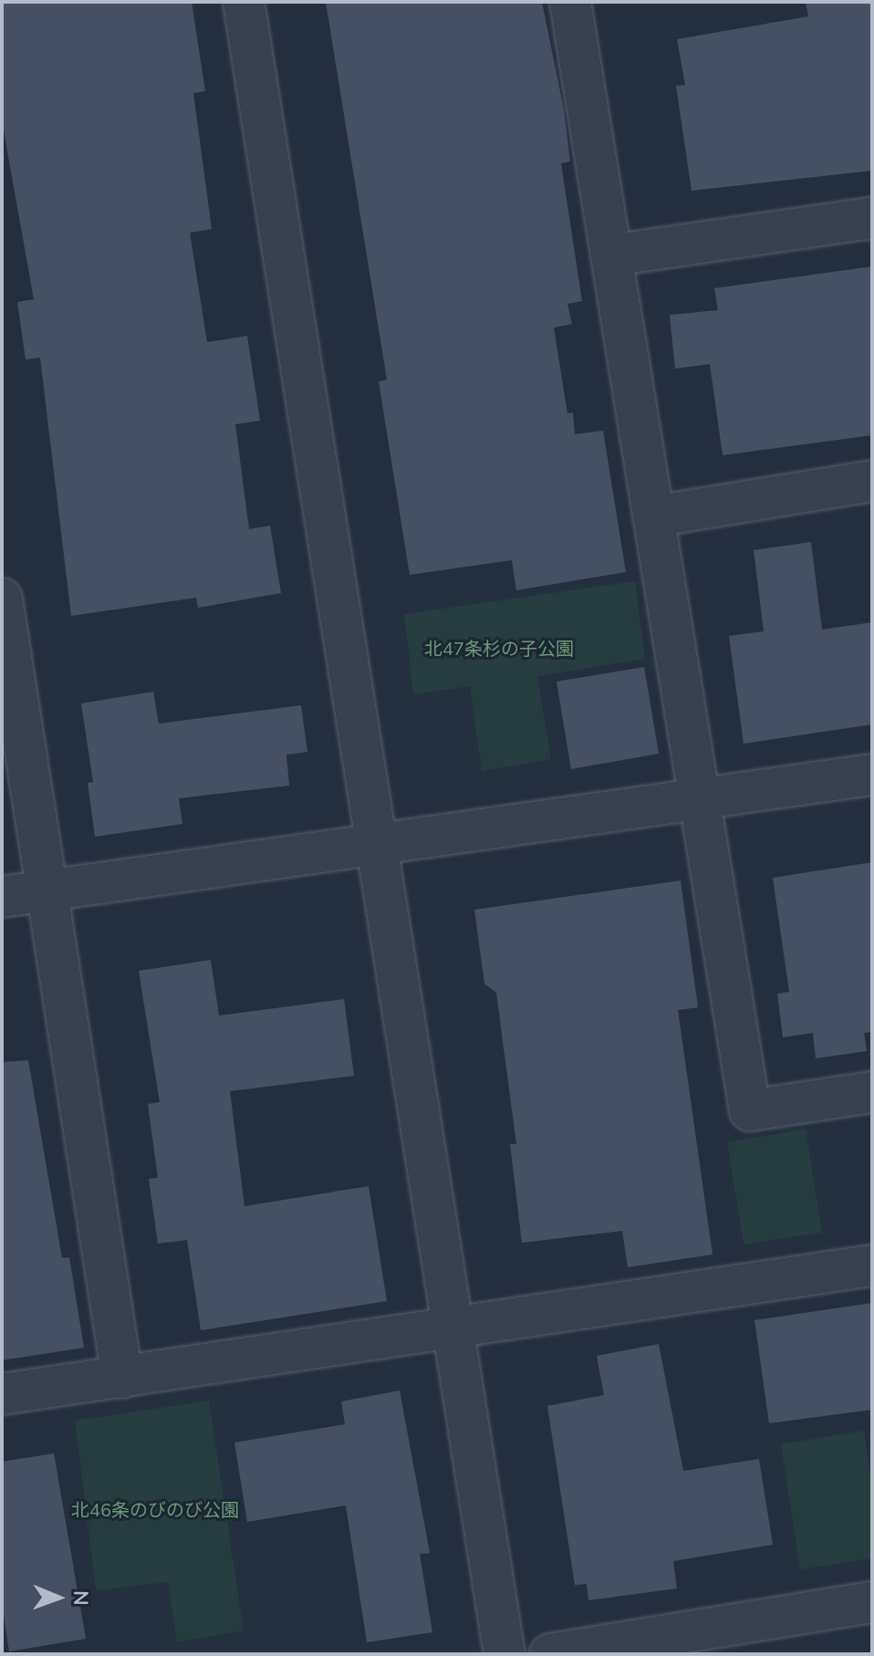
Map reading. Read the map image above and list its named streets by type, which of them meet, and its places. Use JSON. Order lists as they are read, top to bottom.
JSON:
{
  "parks": ["北47条杉の子公園", "北46条のびのび公園"],
  "north": "right"
}
